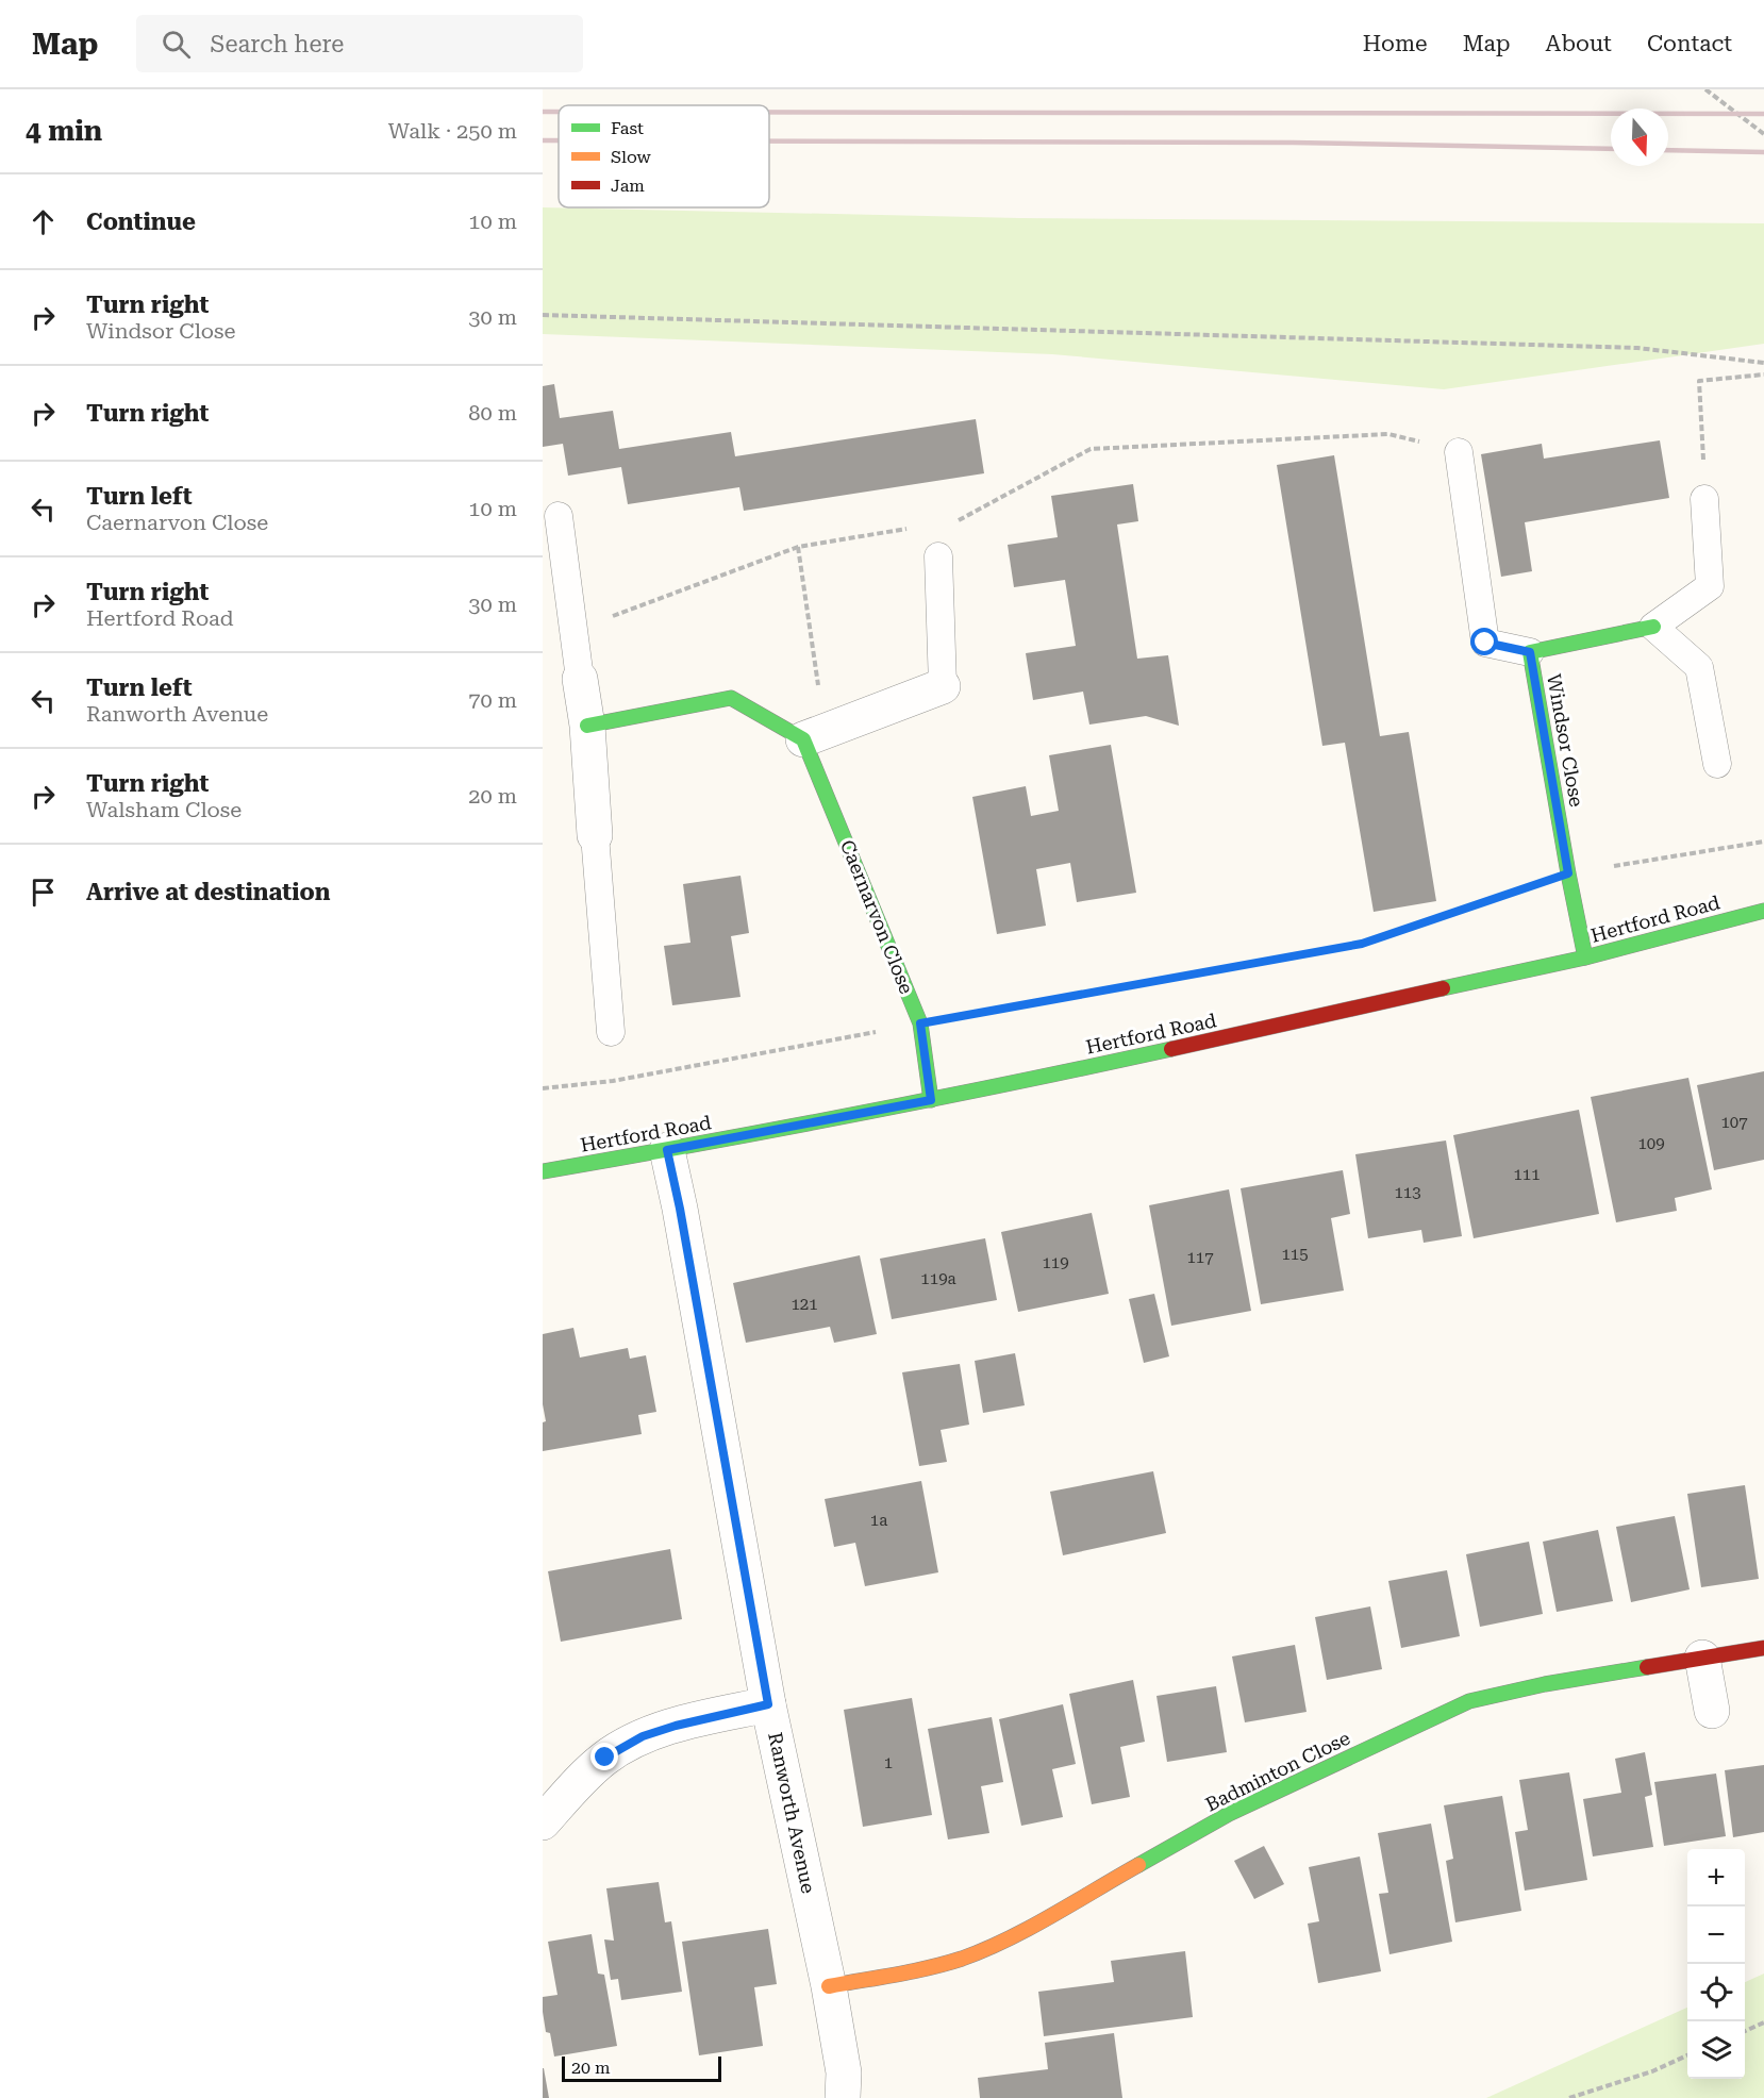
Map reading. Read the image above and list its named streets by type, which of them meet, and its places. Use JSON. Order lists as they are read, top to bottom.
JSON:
{
  "streets": {
    "street": [
      "Windsor Close",
      "Caernarvon Close",
      "Hertford Road",
      "Badminton Close",
      "Ranworth Avenue"
    ]
  },
  "crossings": [
    ["Windsor Close", "Hertford Road"],
    ["Caernarvon Close", "Hertford Road"],
    ["Hertford Road", "Ranworth Avenue"],
    ["Badminton Close", "Ranworth Avenue"]
  ],
  "house_numbers": [
    "107",
    "109",
    "111",
    "113",
    "115",
    "117",
    "119",
    "119a",
    "121",
    "1a",
    "1"
  ],
  "legend": ["Fast", "Slow", "Jam"],
  "scale_bar": "20 m",
  "north": "bottom",
  "page": {
    "header": "Map",
    "search": "Search here",
    "nav": [
      "Home",
      "Map",
      "About",
      "Contact"
    ],
    "heading": ["4 min", "Walk · 250 m"],
    "list": [
      ["Continue", "10 m"],
      ["Turn right", "Windsor Close", "30 m"],
      ["Turn right", "80 m"],
      ["Turn left", "Caernarvon Close", "10 m"],
      ["Turn right", "Hertford Road", "30 m"],
      ["Turn left", "Ranworth Avenue", "70 m"],
      ["Turn right", "Walsham Close", "20 m"],
      "Arrive at destination"
    ],
    "map_buttons": ["+", "−"],
    "scale": "20 m"
  }
}
